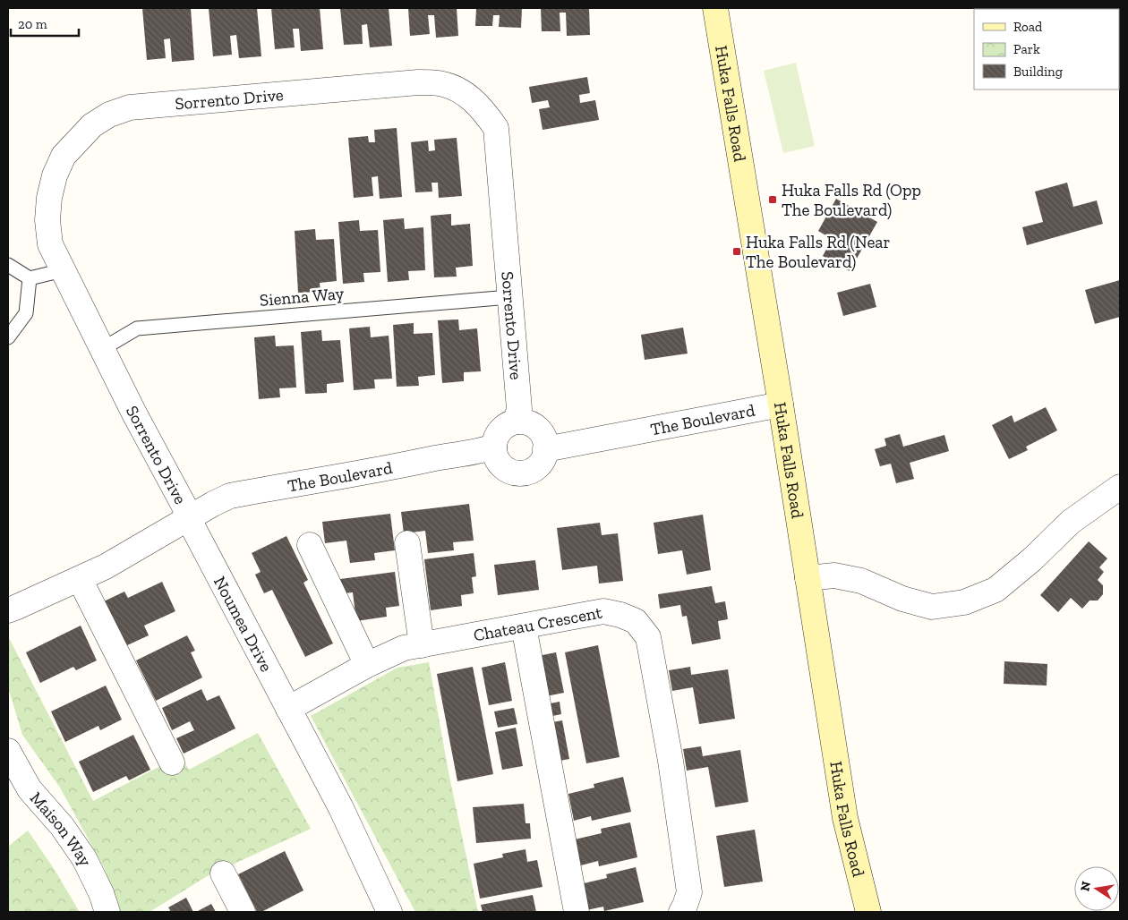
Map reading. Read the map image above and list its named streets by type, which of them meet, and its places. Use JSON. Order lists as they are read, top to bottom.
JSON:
{
  "streets": {
    "street": [
      "Sorrento Drive",
      "Huka Falls Road",
      "The Boulevard",
      "Noumea Drive",
      "Chateau Crescent",
      "Maison Way"
    ],
    "lane": ["Sienna Way"]
  },
  "crossings": [
    ["Sorrento Drive", "Sienna Way"],
    ["Sorrento Drive", "The Boulevard"],
    ["Sorrento Drive", "Noumea Drive"],
    ["Huka Falls Road", "The Boulevard"],
    ["The Boulevard", "Noumea Drive"],
    ["Noumea Drive", "Chateau Crescent"]
  ],
  "places": {
    "transit": ["Huka Falls Rd (Opp The Boulevard)", "Huka Falls Rd (Near The Boulevard)"]
  },
  "legend": ["Road", "Park", "Building"],
  "scale_bar": "20 m",
  "north": "left"
}
